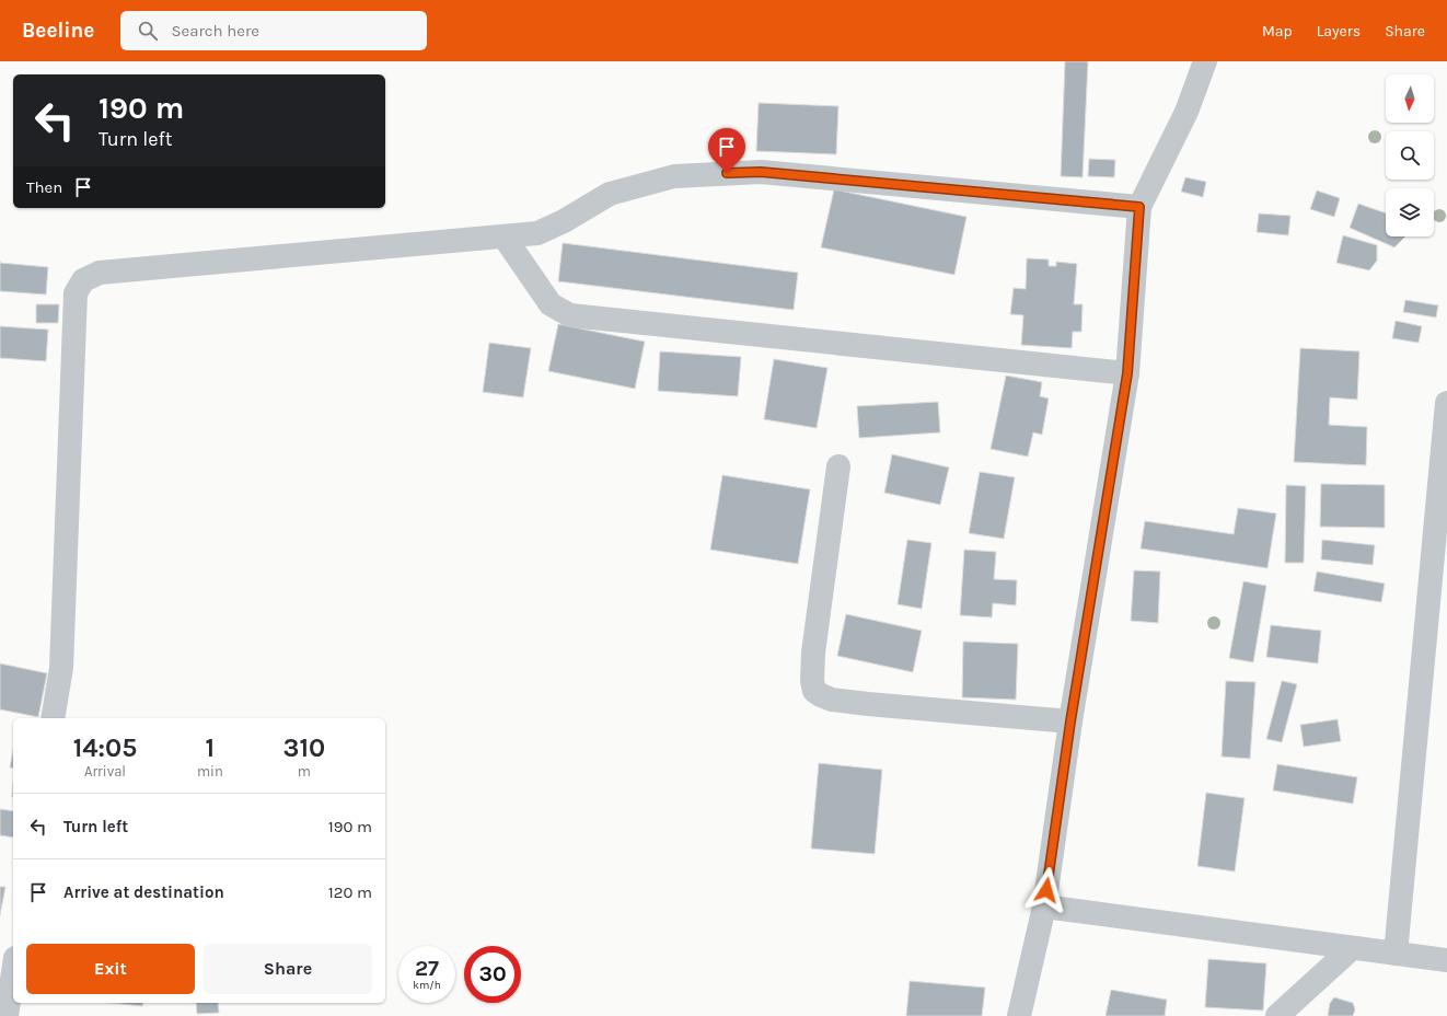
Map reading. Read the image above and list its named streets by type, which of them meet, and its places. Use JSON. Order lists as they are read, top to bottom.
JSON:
{
  "north": "bottom",
  "page": {
    "header": "Beeline",
    "search": "Search here",
    "nav": ["Map", "Layers", "Share"],
    "turn": ["190 m", "Turn left"],
    "then": "Then",
    "eta": [
      "14:05",
      "Arrival",
      "1",
      "min",
      "310",
      "m"
    ],
    "list": [
      {
        "name": "Turn left",
        "value": "190 m"
      },
      {
        "name": "Arrive at destination",
        "value": "120 m"
      }
    ],
    "buttons": ["Exit", "Share"],
    "speed": "27 km/h",
    "limit": "30"
  }
}
